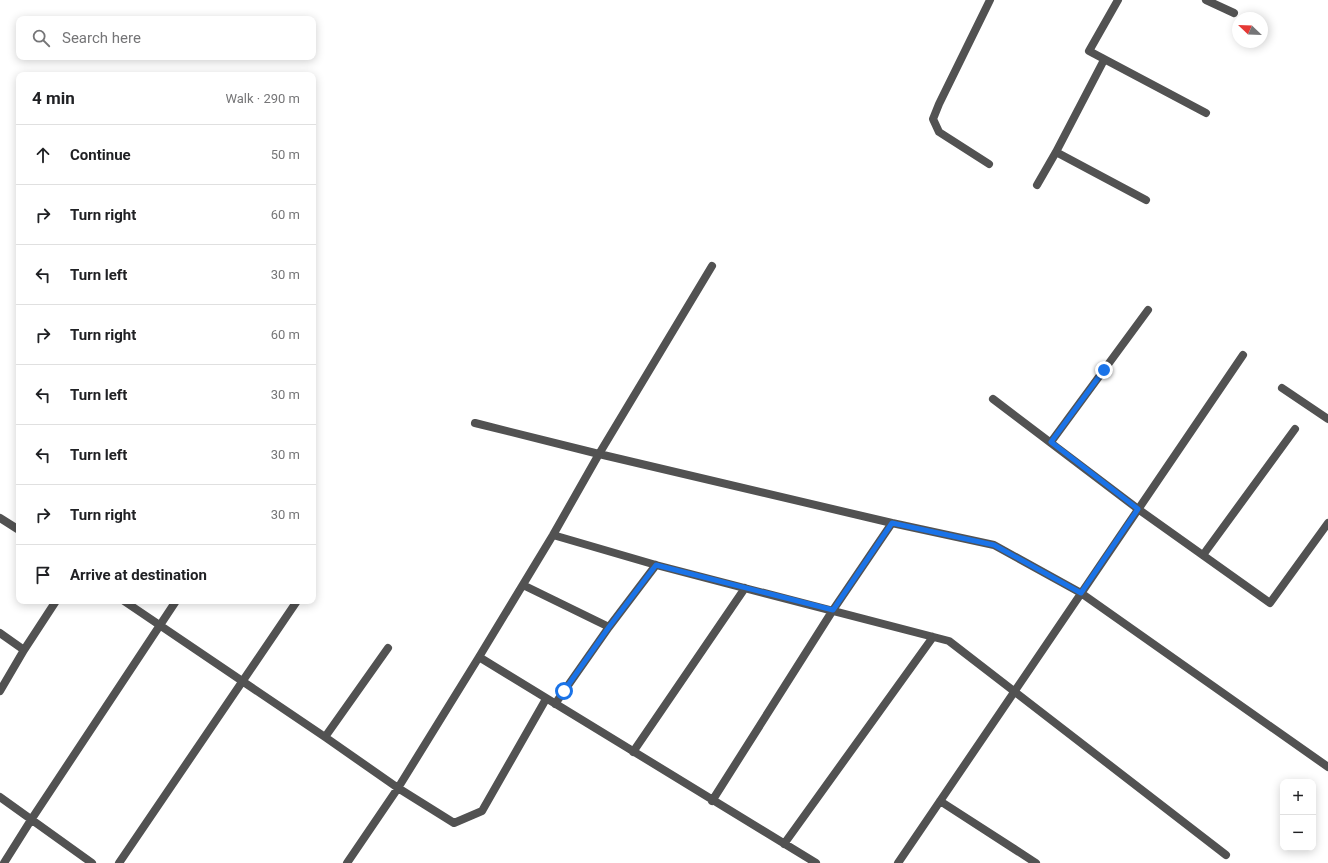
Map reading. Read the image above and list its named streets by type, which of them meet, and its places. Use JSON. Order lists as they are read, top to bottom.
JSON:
{
  "north": "top left",
  "page": {
    "search": "Search here",
    "heading": ["4 min", "Walk · 290 m"],
    "list": [
      ["Continue", "50 m"],
      ["Turn right", "60 m"],
      ["Turn left", "30 m"],
      ["Turn right", "60 m"],
      ["Turn left", "30 m"],
      ["Turn left", "30 m"],
      ["Turn right", "30 m"],
      "Arrive at destination"
    ],
    "map_buttons": ["+", "−"]
  }
}
